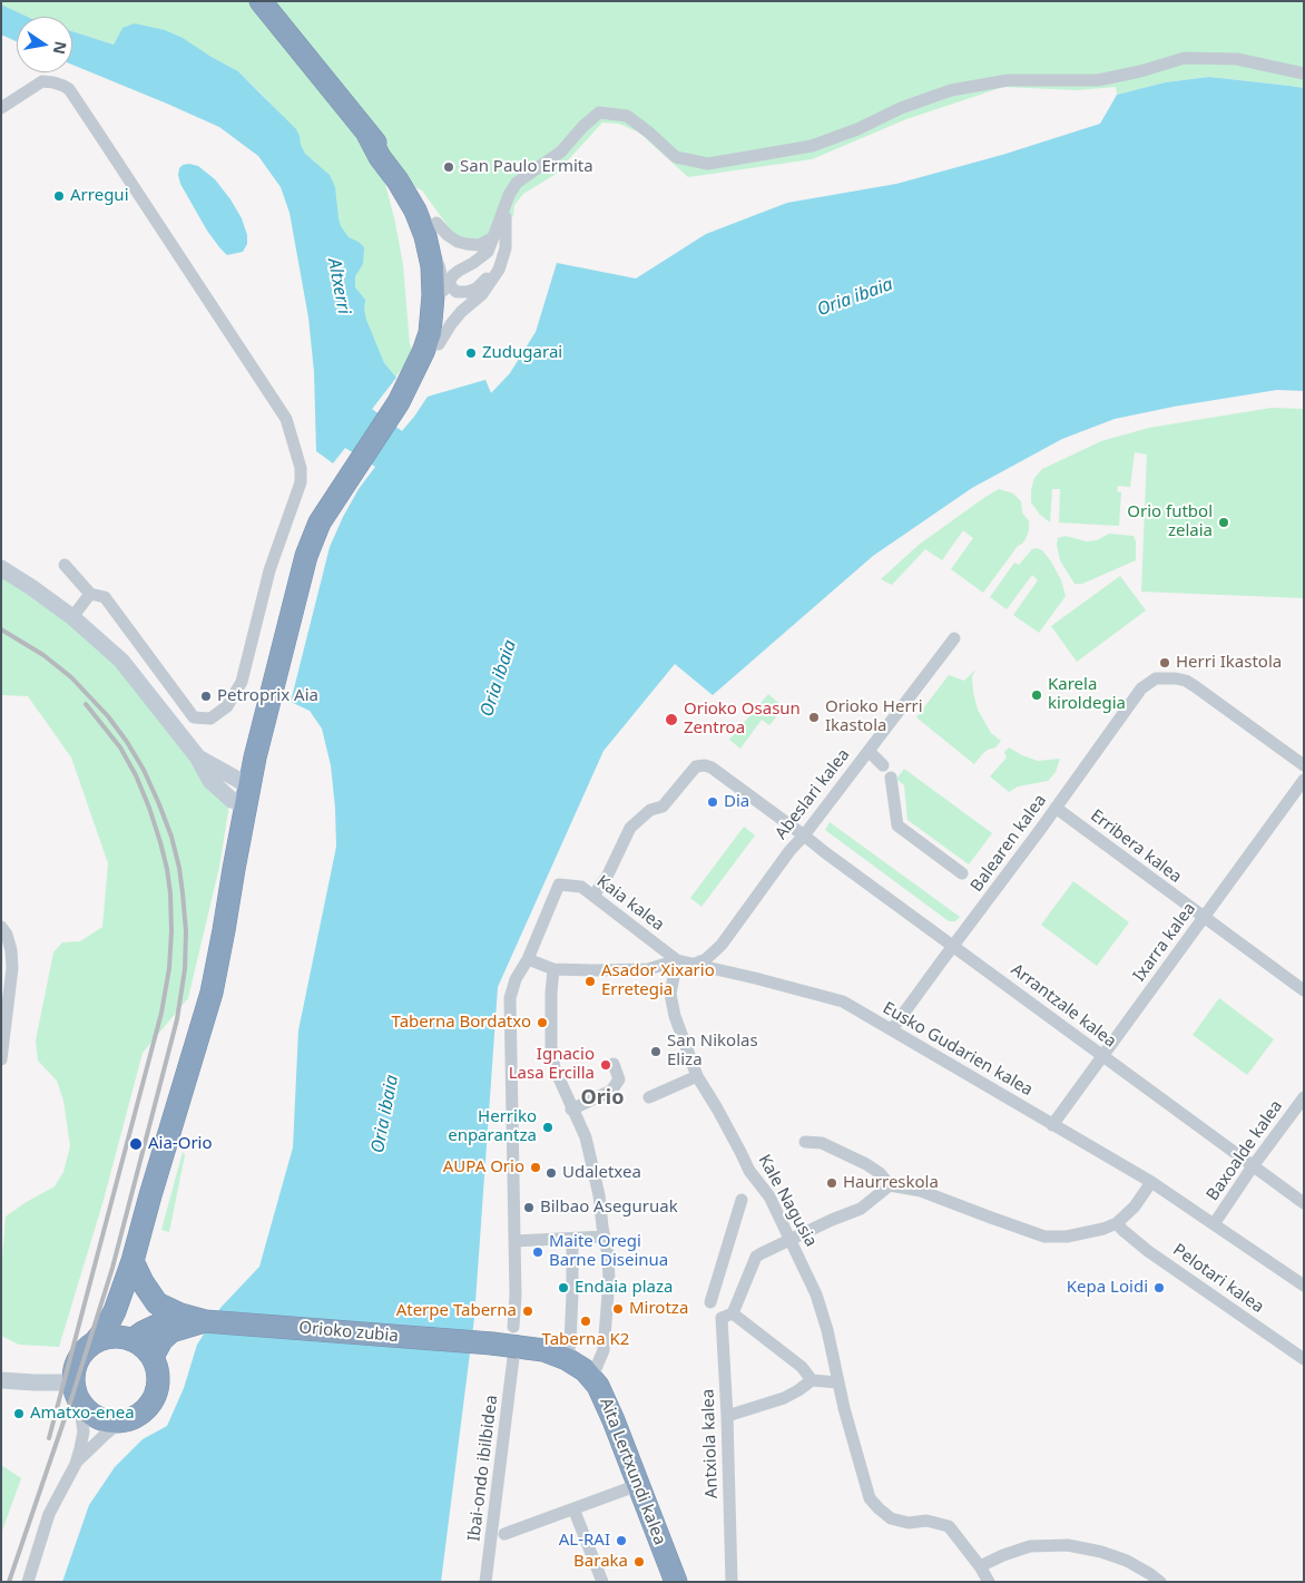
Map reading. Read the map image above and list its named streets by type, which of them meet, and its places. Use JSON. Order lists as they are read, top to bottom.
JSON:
{
  "streets": {
    "highway": ["Orioko zubia", "Aita Lertxundi kalea"],
    "street": [
      "Abeslari kalea",
      "Balearen kalea",
      "Erribera kalea",
      "Kaia kalea",
      "Ixarra kalea",
      "Arrantzale kalea",
      "Eusko Gudarien kalea",
      "Baxoalde kalea",
      "Kale Nagusia",
      "Pelotari kalea",
      "Antxiola kalea",
      "Ibai-ondo ibilbidea"
    ]
  },
  "crossings": [
    ["Abeslari kalea", "Arrantzale kalea"],
    ["Abeslari kalea", "Eusko Gudarien kalea"],
    ["Balearen kalea", "Erribera kalea"],
    ["Balearen kalea", "Arrantzale kalea"],
    ["Balearen kalea", "Eusko Gudarien kalea"],
    ["Erribera kalea", "Ixarra kalea"],
    ["Kaia kalea", "Arrantzale kalea"],
    ["Kaia kalea", "Eusko Gudarien kalea"],
    ["Kaia kalea", "Kale Nagusia"],
    ["Kaia kalea", "Ibai-ondo ibilbidea"],
    ["Ixarra kalea", "Arrantzale kalea"],
    ["Ixarra kalea", "Eusko Gudarien kalea"],
    ["Arrantzale kalea", "Baxoalde kalea"],
    ["Eusko Gudarien kalea", "Baxoalde kalea"],
    ["Eusko Gudarien kalea", "Kale Nagusia"],
    ["Eusko Gudarien kalea", "Ibai-ondo ibilbidea"],
    ["Orioko zubia", "Ibai-ondo ibilbidea"],
    ["Orioko zubia", "Aita Lertxundi kalea"],
    ["Ibai-ondo ibilbidea", "Aita Lertxundi kalea"]
  ],
  "districts": ["Orio"],
  "water": ["Altxerri", "Oria ibaia"],
  "places": [
    "San Paulo Ermita",
    "Arregui",
    "Zudugarai",
    "Orio futbol zelaia",
    "Herri Ikastola",
    "Karela kiroldegia",
    "Petroprix Aia",
    "Orioko Herri Ikastola",
    "Orioko Osasun Zentroa",
    "Dia",
    "Asador Xixario Erretegia",
    "Taberna Bordatxo",
    "San Nikolas Eliza",
    "Ignacio Lasa Ercilla",
    "Herriko enparantza",
    "Aia-Orio",
    "AUPA Orio",
    "Udaletxea",
    "Haurreskola",
    "Bilbao Aseguruak",
    "Maite Oregi Barne Diseinua",
    "Endaia plaza",
    "Kepa Loidi",
    "Mirotza",
    "Aterpe Taberna",
    "Taberna K2",
    "Amatxo-enea",
    "AL-RAI",
    "Baraka"
  ],
  "north": "right"
}
